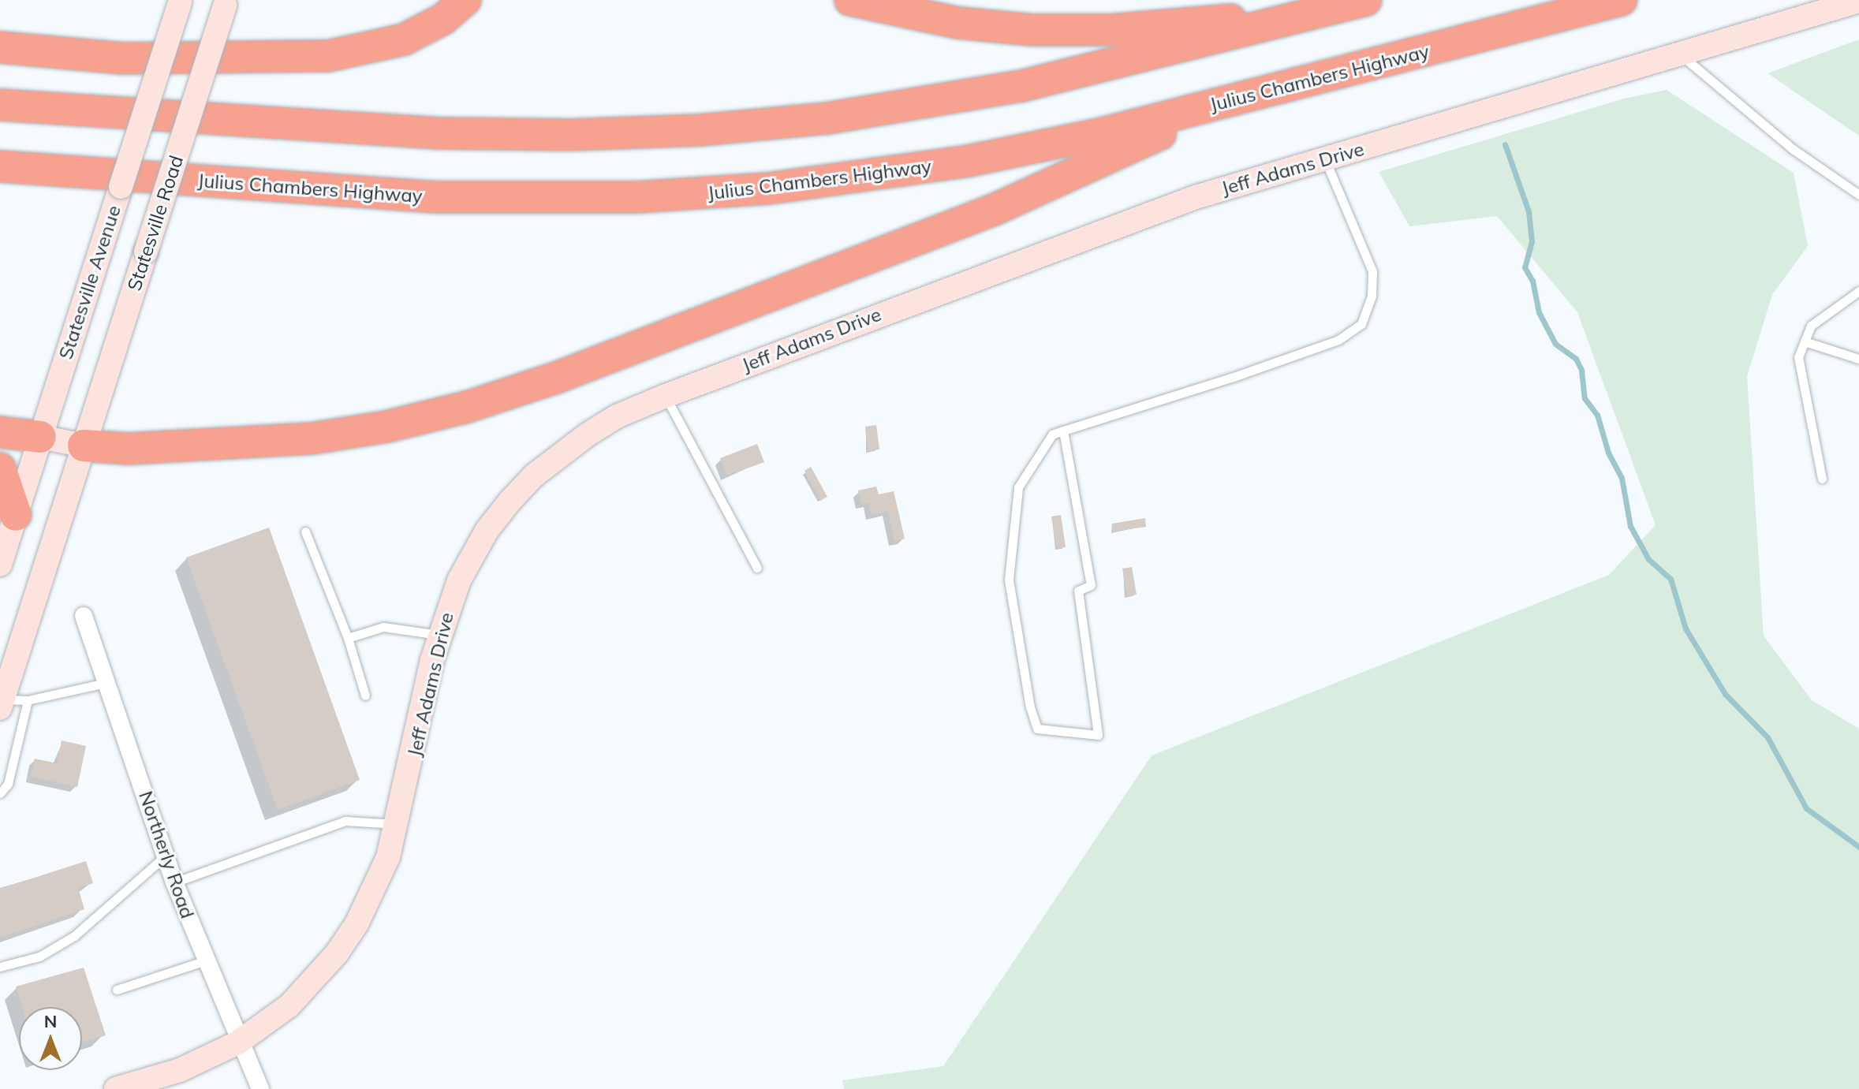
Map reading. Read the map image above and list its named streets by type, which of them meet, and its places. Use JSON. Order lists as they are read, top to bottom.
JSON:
{
  "streets": {
    "highway": ["Julius Chambers Highway"],
    "street": [
      "Jeff Adams Drive",
      "Statesville Road",
      "Statesville Avenue",
      "Northerly Road"
    ]
  },
  "crossings": [
    ["Jeff Adams Drive", "Northerly Road"]
  ],
  "north": "top"
}
